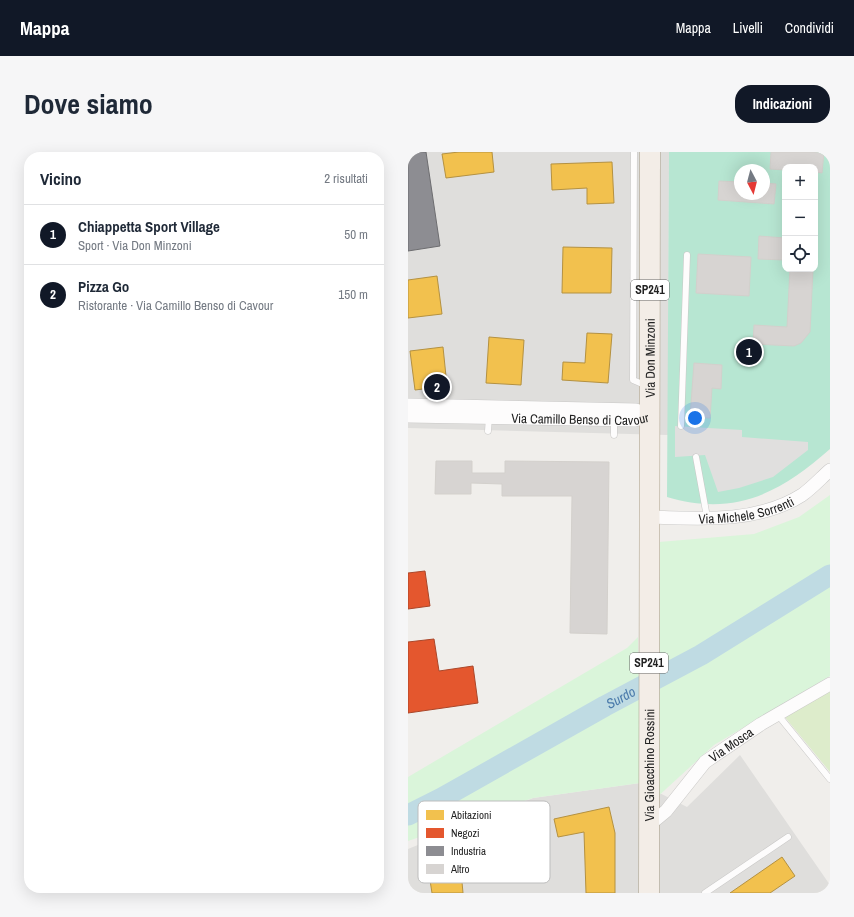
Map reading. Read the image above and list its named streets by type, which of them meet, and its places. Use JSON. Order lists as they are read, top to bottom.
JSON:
{
  "streets": {
    "main road": ["SP241", "Via Don Minzoni", "Via Gioacchino Rossini"],
    "street": ["Via Camillo Benso di Cavour", "Via Michele Sorrenti", "Via Mosca"]
  },
  "crossings": [
    ["Via Don Minzoni", "Via Camillo Benso di Cavour"],
    ["Via Don Minzoni", "Via Michele Sorrenti"],
    ["Via Don Minzoni", "Via Gioacchino Rossini"],
    ["Via Michele Sorrenti", "Via Gioacchino Rossini"],
    ["Via Mosca", "Via Gioacchino Rossini"]
  ],
  "water": ["Surdo"],
  "legend": [
    "Abitazioni",
    "Negozi",
    "Industria",
    "Altro"
  ],
  "north": "bottom",
  "page": {
    "header": "Mappa",
    "nav": ["Mappa", "Livelli", "Condividi"],
    "title": "Dove siamo",
    "buttons": "Indicazioni",
    "heading": ["Vicino", "2 risultati"],
    "map_buttons": ["+", "−"],
    "list": [
      {
        "mark": "1",
        "name": "Chiappetta Sport Village",
        "note": "Sport · Via Don Minzoni",
        "value": "50 m"
      },
      {
        "mark": "2",
        "name": "Pizza Go",
        "note": "Ristorante · Via Camillo Benso di Cavour",
        "value": "150 m"
      }
    ],
    "pins": ["1", "2"]
  }
}
